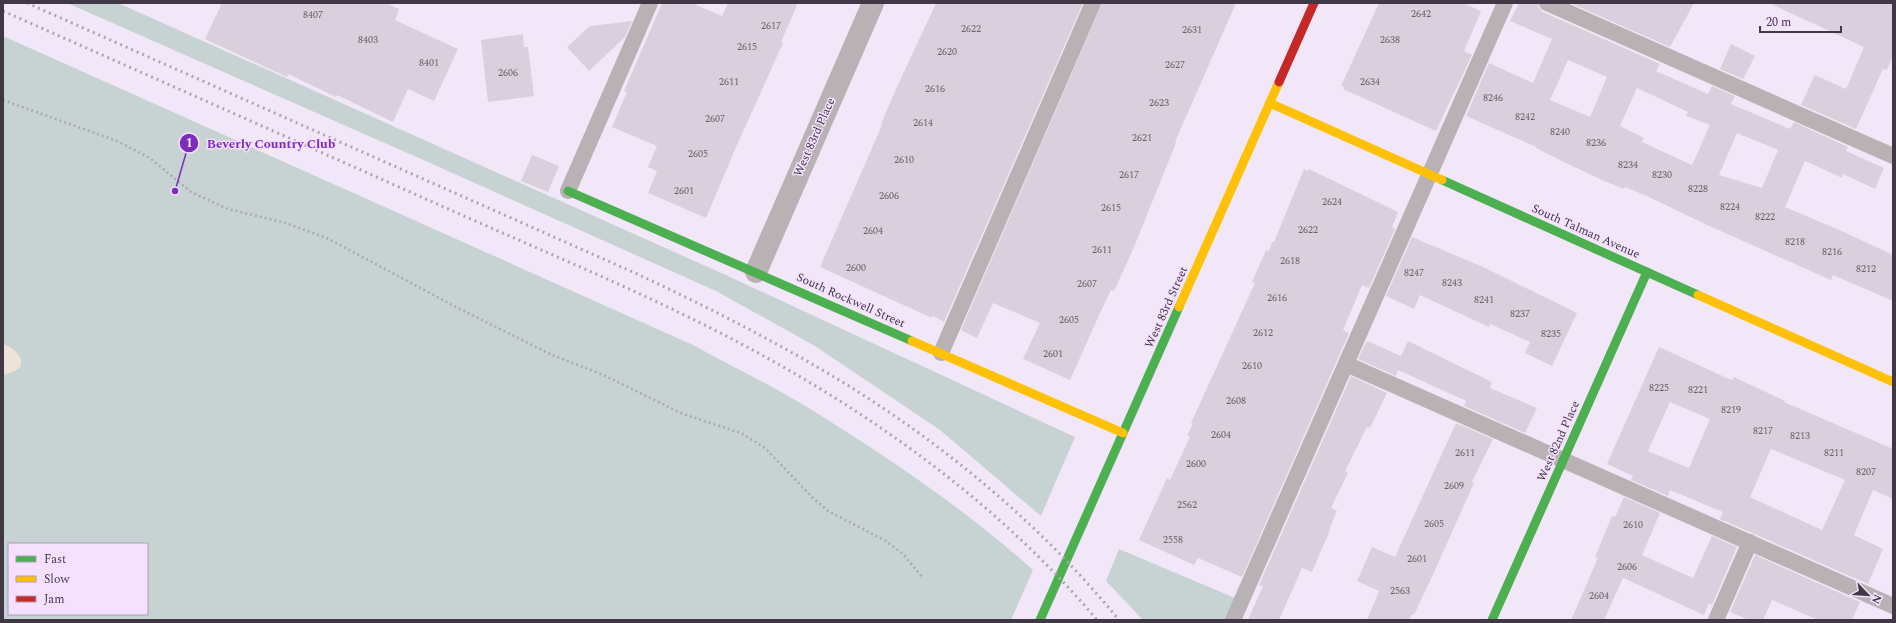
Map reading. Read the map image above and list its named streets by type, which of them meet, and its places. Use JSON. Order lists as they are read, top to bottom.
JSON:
{
  "streets": {
    "street": [
      "West 83rd Place",
      "South Talman Avenue",
      "South Rockwell Street",
      "West 83rd Street",
      "West 82nd Place"
    ]
  },
  "crossings": [
    ["West 83rd Place", "South Rockwell Street"],
    ["South Talman Avenue", "West 83rd Street"],
    ["South Talman Avenue", "West 82nd Place"],
    ["South Rockwell Street", "West 83rd Street"]
  ],
  "places": ["Beverly Country Club"],
  "house_numbers": [
    "2642",
    "8407",
    "2617",
    "2622",
    "2631",
    "8403",
    "2638",
    "2615",
    "2620",
    "8401",
    "2627",
    "2606",
    "2611",
    "2634",
    "2616",
    "8246",
    "2623",
    "8242",
    "2607",
    "2614",
    "8240",
    "2621",
    "8236",
    "2605",
    "2610",
    "8234",
    "2617",
    "8230",
    "8228",
    "2601",
    "2606",
    "2624",
    "8224",
    "2615",
    "8222",
    "2622",
    "2604",
    "8218",
    "2611",
    "8216",
    "2618",
    "2600",
    "8212",
    "8247",
    "8243",
    "2607",
    "2616",
    "8241",
    "8237",
    "2605",
    "2612",
    "8235",
    "2601",
    "2610",
    "8225",
    "8221",
    "2608",
    "8219",
    "8217",
    "2604",
    "8213",
    "2611",
    "8211",
    "2600",
    "8207",
    "2609",
    "2562",
    "2605",
    "2610",
    "2558",
    "2601",
    "2606",
    "2563",
    "2604"
  ],
  "legend": ["Fast", "Slow", "Jam"],
  "scale_bar": "20 m",
  "north": "bottom right"
}
